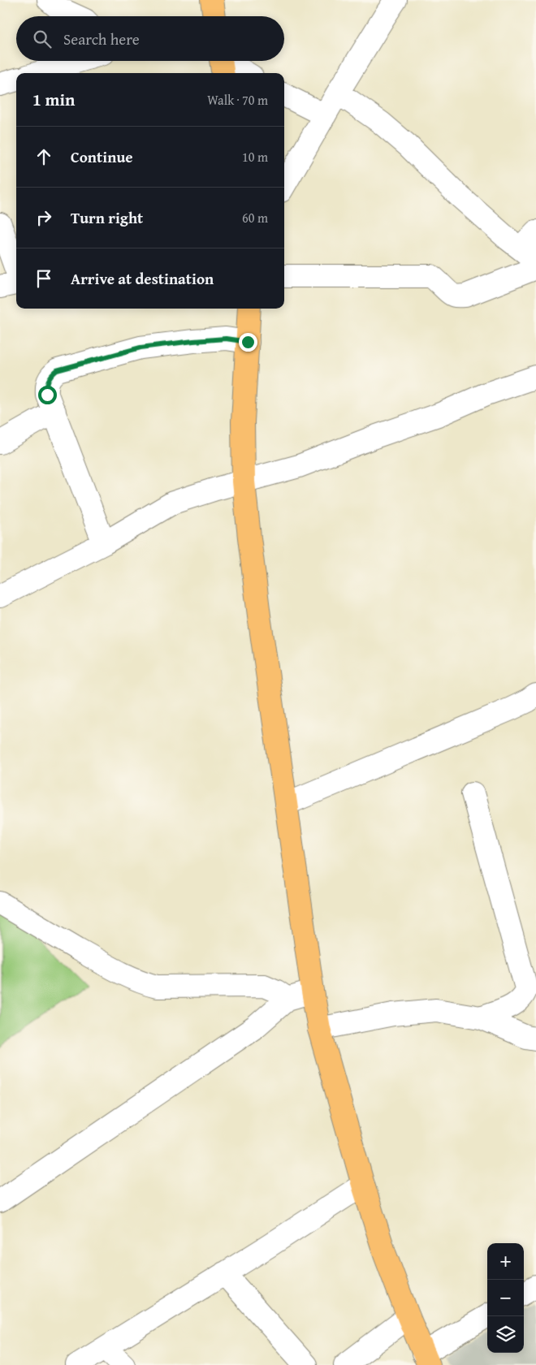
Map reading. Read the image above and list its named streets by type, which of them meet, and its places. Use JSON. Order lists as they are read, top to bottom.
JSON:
{
  "page": {
    "search": "Search here",
    "heading": ["1 min", "Walk · 70 m"],
    "list": [
      ["Continue", "10 m"],
      ["Turn right", "60 m"],
      "Arrive at destination"
    ],
    "map_buttons": ["+", "−"]
  }
}
